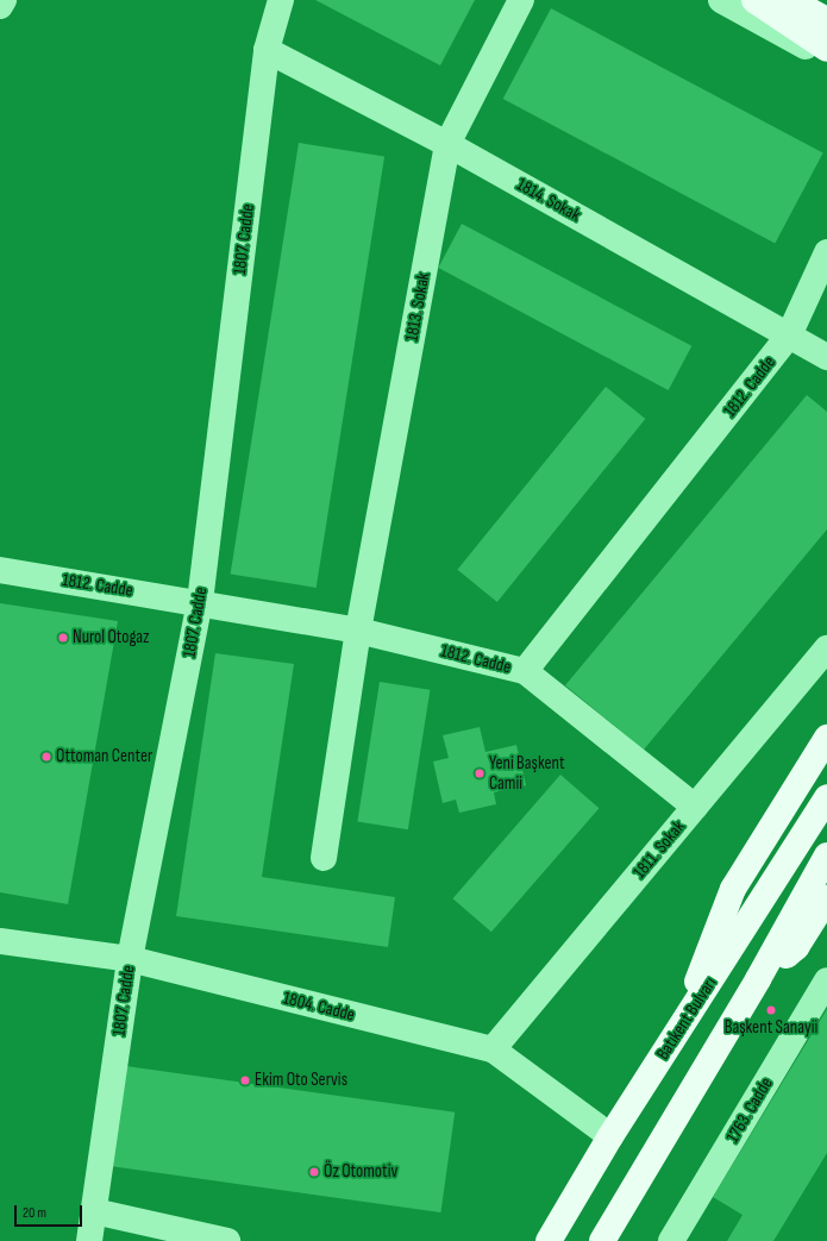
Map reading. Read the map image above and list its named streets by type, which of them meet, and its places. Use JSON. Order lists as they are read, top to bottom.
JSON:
{
  "streets": {
    "main road": ["Batıkent Bulvarı"],
    "street": [
      "1814. Sokak",
      "1807. Cadde",
      "1813. Sokak",
      "1812. Cadde",
      "1811. Sokak",
      "1804. Cadde",
      "1763. Cadde"
    ]
  },
  "crossings": [
    ["1814. Sokak", "1807. Cadde"],
    ["1814. Sokak", "1813. Sokak"],
    ["1814. Sokak", "1812. Cadde"],
    ["1807. Cadde", "1812. Cadde"],
    ["1807. Cadde", "1804. Cadde"],
    ["1813. Sokak", "1812. Cadde"],
    ["1811. Sokak", "1804. Cadde"],
    ["1804. Cadde", "Batıkent Bulvarı"]
  ],
  "places": [
    "Nurol Otogaz",
    "Ottoman Center",
    "Yeni Başkent Camii",
    "Başkent Sanayii",
    "Ekim Oto Servis",
    "Öz Otomotiv"
  ],
  "scale_bar": "20 m"
}
